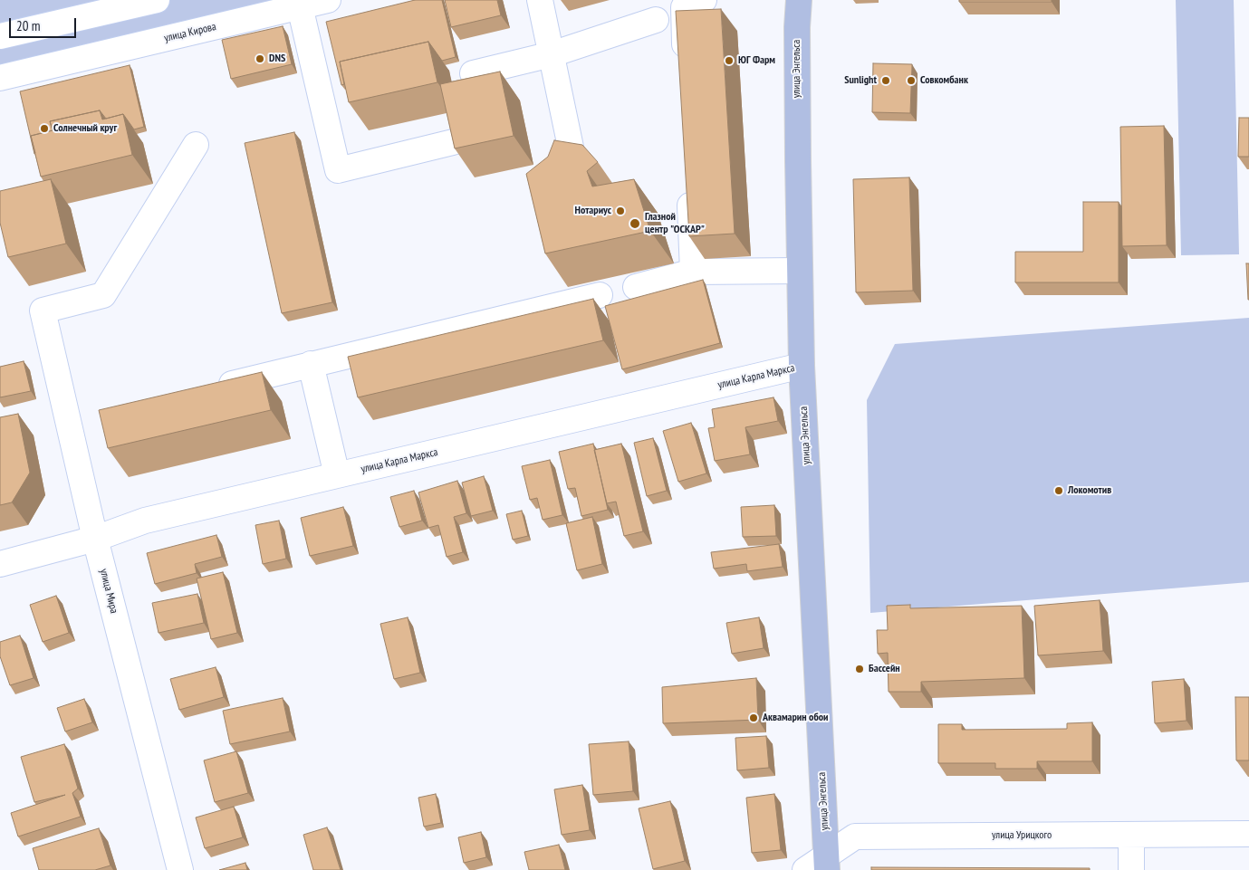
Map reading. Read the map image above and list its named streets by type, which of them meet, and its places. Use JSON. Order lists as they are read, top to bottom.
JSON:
{
  "streets": {
    "main road": ["улица Энгельса"],
    "street": [
      "улица Кирова",
      "улица Карла Маркса",
      "улица Мира",
      "улица Урицкого"
    ]
  },
  "crossings": [
    ["улица Энгельса", "улица Карла Маркса"],
    ["улица Энгельса", "улица Урицкого"],
    ["улица Карла Маркса", "улица Мира"]
  ],
  "places": [
    "DNS",
    "ЮГ Фарм",
    "Sunlight",
    "Совкомбанк",
    "Солнечный круг",
    "Нотариус",
    "Глазной центр \"ОСКАР\"",
    "Локомотив",
    "Бассейн",
    "Аквамарин обои"
  ],
  "scale_bar": "20 m"
}
